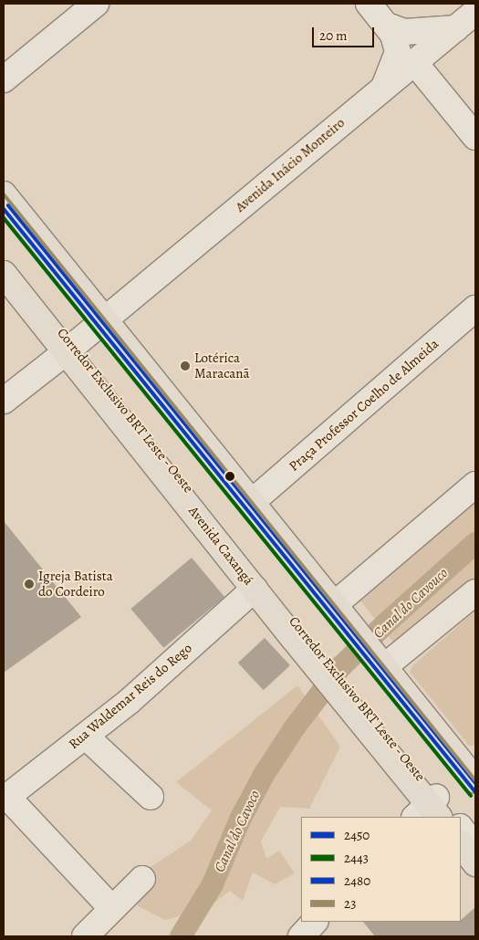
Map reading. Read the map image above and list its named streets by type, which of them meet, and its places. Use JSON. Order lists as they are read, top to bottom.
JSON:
{
  "streets": {
    "main road": ["Avenida Caxangá"],
    "street": [
      "Avenida Inácio Monteiro",
      "Praça Professor Coelho de Almeida",
      "Corredor Exclusivo BRT Leste - Oeste",
      "Rua Waldemar Reis do Rego"
    ]
  },
  "crossings": [
    ["Avenida Inácio Monteiro", "Corredor Exclusivo BRT Leste - Oeste"],
    ["Avenida Inácio Monteiro", "Avenida Caxangá"],
    ["Corredor Exclusivo BRT Leste - Oeste", "Avenida Caxangá"],
    ["Avenida Caxangá", "Rua Waldemar Reis do Rego"]
  ],
  "water": ["Canal do Cavouco", "Canal do Cavoco"],
  "places": ["Lotérica Maracanã", "Igreja Batista do Cordeiro"],
  "lines": [
    "transit line 23",
    "transit line 2480",
    "transit line 2450",
    "transit line 2443"
  ],
  "legend": [
    "2450",
    "2443",
    "2480",
    "23"
  ],
  "scale_bar": "20 m"
}
